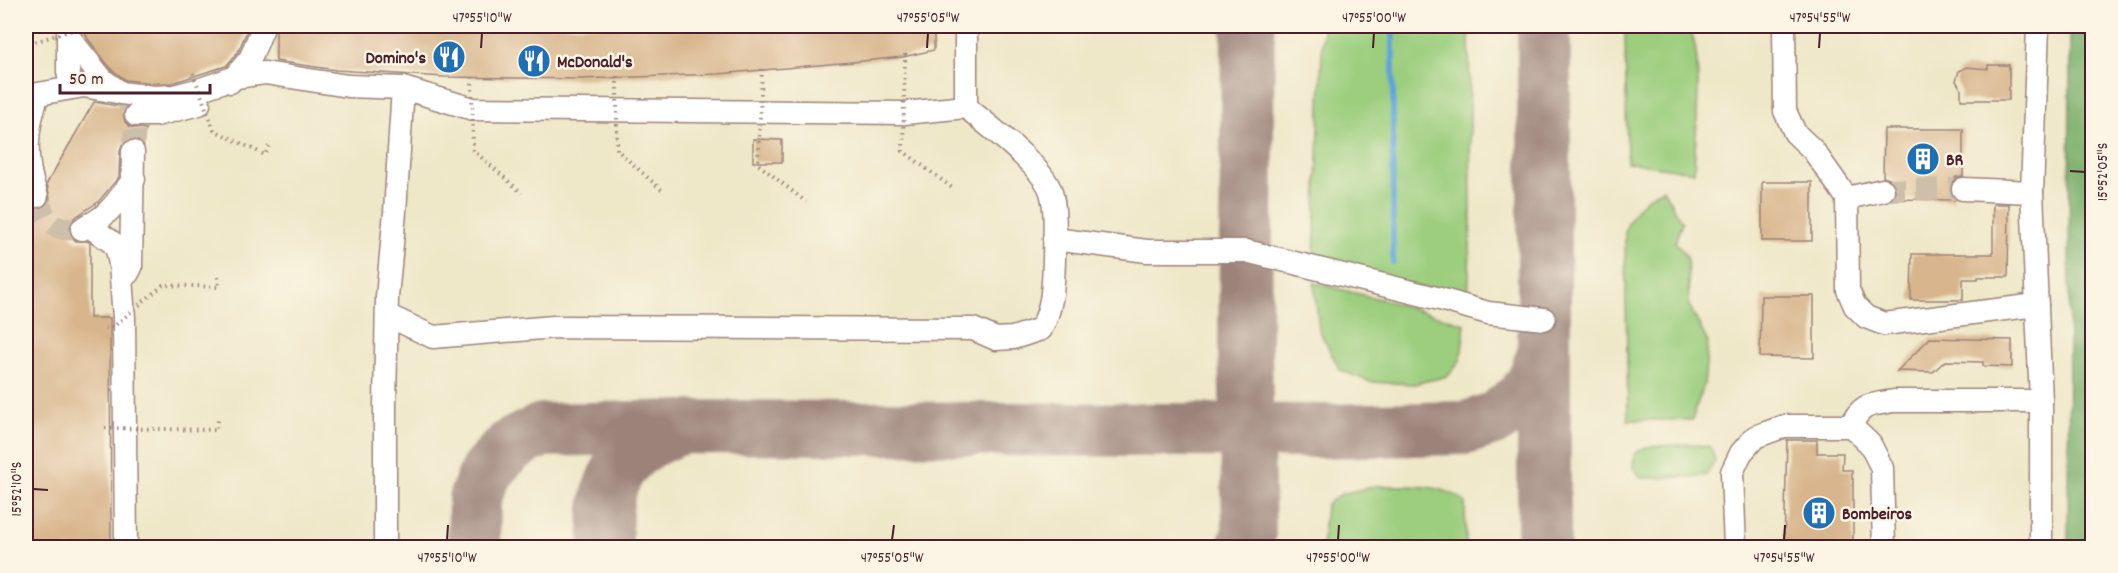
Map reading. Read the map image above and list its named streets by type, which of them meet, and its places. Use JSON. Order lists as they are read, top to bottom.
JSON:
{
  "places": {
    "restaurant": ["Domino's", "McDonald's"],
    "building": ["BR", "Bombeiros"]
  },
  "scale_bar": "50 m",
  "coordinates": [
    "47°55'10\"W",
    "47°55'05\"W",
    "47°55'00\"W",
    "47°54'55\"W",
    "15°52'05\"S",
    "15°52'10\"S"
  ]
}
